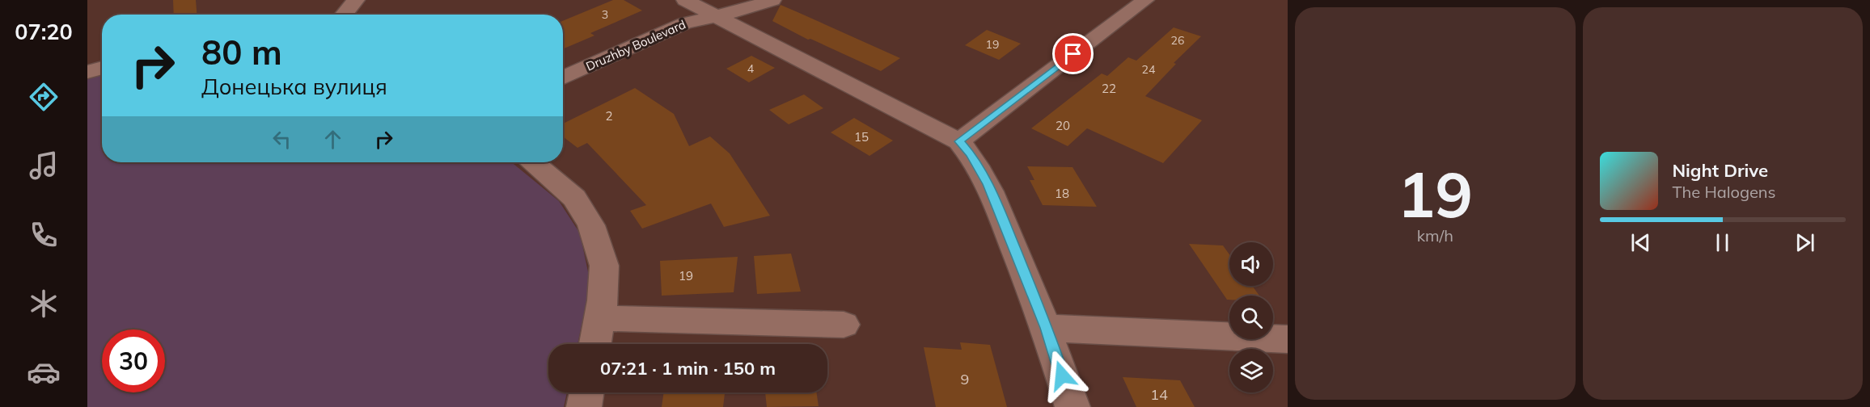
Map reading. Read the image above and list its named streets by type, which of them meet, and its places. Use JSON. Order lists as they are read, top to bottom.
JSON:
{
  "streets": {
    "street": ["Druzhby Boulevard"]
  },
  "house_numbers": [
    "3",
    "26",
    "19",
    "4",
    "24",
    "22",
    "2",
    "20",
    "15",
    "18",
    "19",
    "9",
    "14"
  ],
  "page": {
    "tabs": "07:20",
    "tile": ["19", "km/h"],
    "turn": ["80 m", "Донецька вулиця"],
    "song": ["Night Drive", "The Halogens"],
    "limit": "30",
    "trip": "07:21 · 1 min · 150 m"
  }
}
